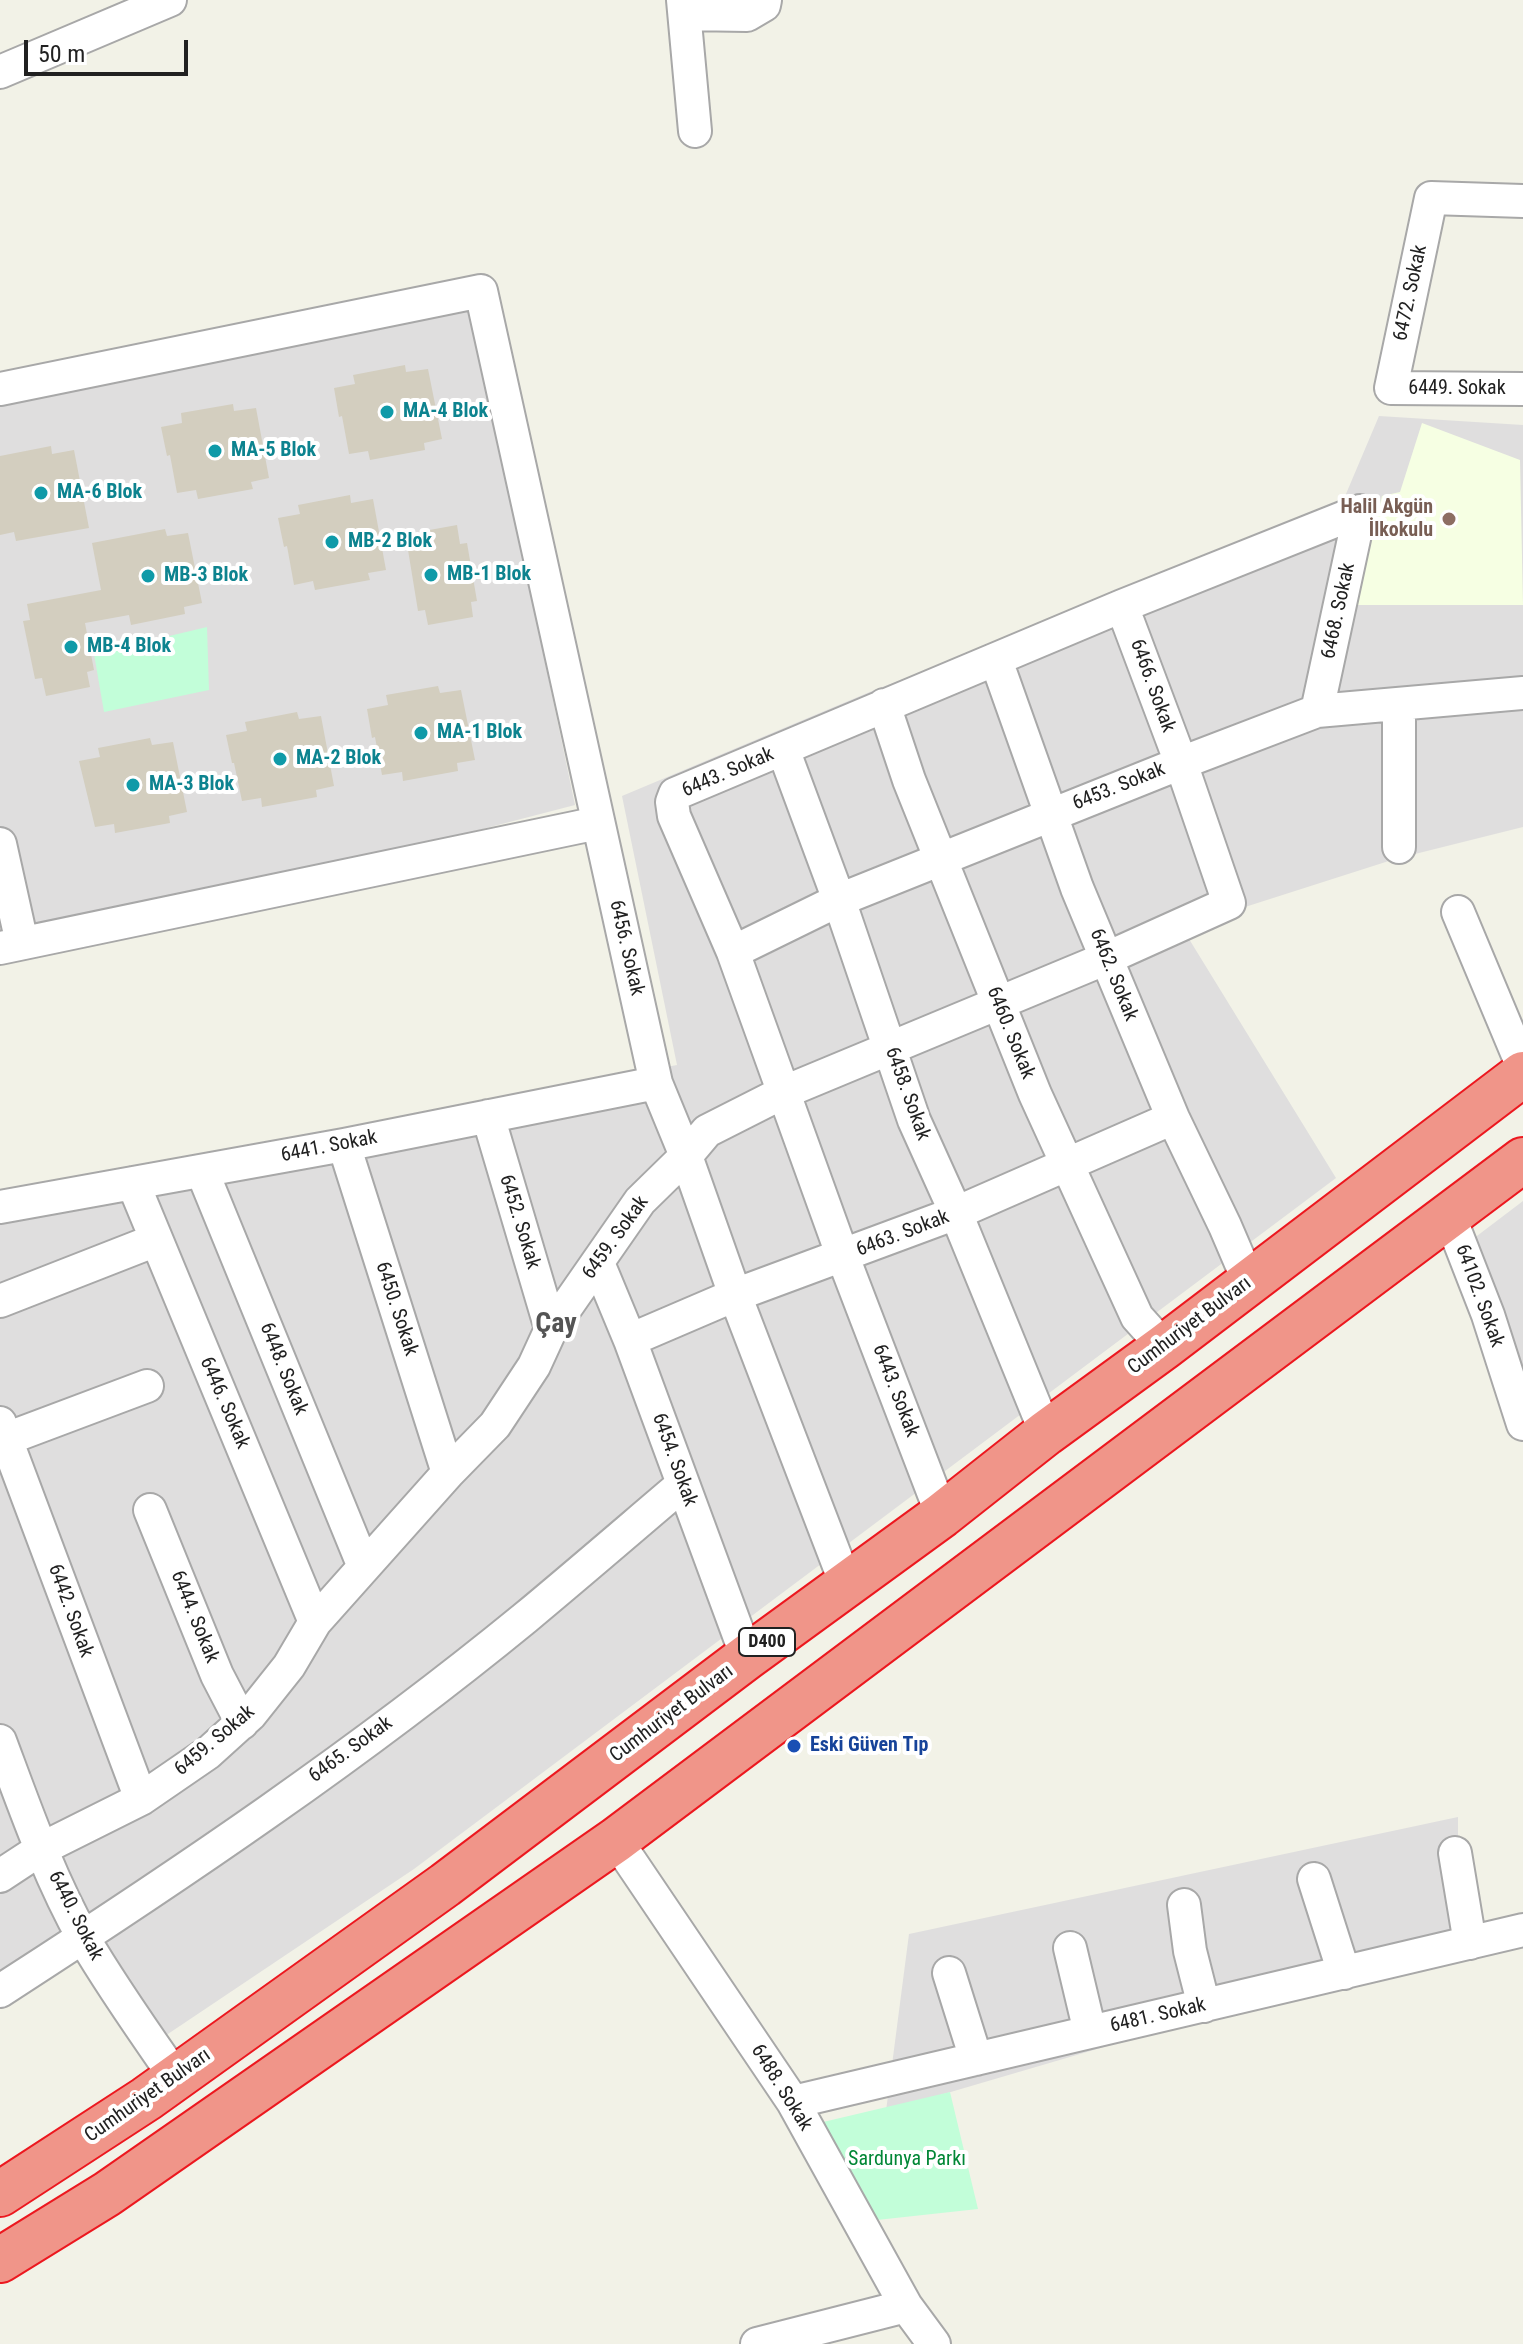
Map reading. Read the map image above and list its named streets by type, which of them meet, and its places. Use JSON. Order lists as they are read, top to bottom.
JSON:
{
  "streets": {
    "highway": ["Cumhuriyet Bulvarı", "D400"],
    "street": [
      "6472. Sokak",
      "6449. Sokak",
      "6468. Sokak",
      "6466. Sokak",
      "6443. Sokak",
      "6453. Sokak",
      "6456. Sokak",
      "6462. Sokak",
      "6460. Sokak",
      "6458. Sokak",
      "6441. Sokak",
      "6452. Sokak",
      "6463. Sokak",
      "6459. Sokak",
      "64102. Sokak",
      "6450. Sokak",
      "6448. Sokak",
      "6446. Sokak",
      "6454. Sokak",
      "6442. Sokak",
      "6444. Sokak",
      "6465. Sokak",
      "6440. Sokak",
      "6481. Sokak",
      "6488. Sokak"
    ]
  },
  "crossings": [
    ["6472. Sokak", "6449. Sokak"],
    ["6468. Sokak", "6443. Sokak"],
    ["6468. Sokak", "6453. Sokak"],
    ["6466. Sokak", "6443. Sokak"],
    ["6466. Sokak", "6453. Sokak"],
    ["6466. Sokak", "6459. Sokak"],
    ["6443. Sokak", "6453. Sokak"],
    ["6443. Sokak", "6462. Sokak"],
    ["6443. Sokak", "6460. Sokak"],
    ["6443. Sokak", "6458. Sokak"],
    ["6443. Sokak", "6463. Sokak"],
    ["6443. Sokak", "6459. Sokak"],
    ["6443. Sokak", "Cumhuriyet Bulvarı"],
    ["6453. Sokak", "6462. Sokak"],
    ["6453. Sokak", "6460. Sokak"],
    ["6453. Sokak", "6458. Sokak"],
    ["6456. Sokak", "6441. Sokak"],
    ["6456. Sokak", "6463. Sokak"],
    ["6456. Sokak", "6459. Sokak"],
    ["6456. Sokak", "Cumhuriyet Bulvarı"],
    ["6462. Sokak", "6463. Sokak"],
    ["6462. Sokak", "6459. Sokak"],
    ["6462. Sokak", "Cumhuriyet Bulvarı"],
    ["6460. Sokak", "6463. Sokak"],
    ["6460. Sokak", "6459. Sokak"],
    ["6460. Sokak", "Cumhuriyet Bulvarı"],
    ["6458. Sokak", "6463. Sokak"],
    ["6458. Sokak", "6459. Sokak"],
    ["6458. Sokak", "Cumhuriyet Bulvarı"],
    ["6441. Sokak", "6452. Sokak"],
    ["6441. Sokak", "6450. Sokak"],
    ["6441. Sokak", "6448. Sokak"],
    ["6441. Sokak", "6446. Sokak"],
    ["6452. Sokak", "6459. Sokak"],
    ["6463. Sokak", "6454. Sokak"],
    ["6459. Sokak", "6450. Sokak"],
    ["6459. Sokak", "6448. Sokak"],
    ["6459. Sokak", "6446. Sokak"],
    ["6459. Sokak", "6454. Sokak"],
    ["6459. Sokak", "6442. Sokak"],
    ["6459. Sokak", "6444. Sokak"],
    ["6459. Sokak", "6440. Sokak"],
    ["Cumhuriyet Bulvarı", "6454. Sokak"],
    ["Cumhuriyet Bulvarı", "6440. Sokak"],
    ["6454. Sokak", "6465. Sokak"],
    ["6465. Sokak", "6440. Sokak"],
    ["6481. Sokak", "6488. Sokak"]
  ],
  "districts": ["Çay"],
  "parks": ["Sardunya Parkı"],
  "places": [
    "MA-4 Blok",
    "MA-5 Blok",
    "MA-6 Blok",
    "Halil Akgün İlkokulu",
    "MB-2 Blok",
    "MB-1 Blok",
    "MB-3 Blok",
    "MB-4 Blok",
    "MA-1 Blok",
    "MA-2 Blok",
    "MA-3 Blok",
    "Eski Güven Tıp"
  ],
  "scale_bar": "50 m"
}
